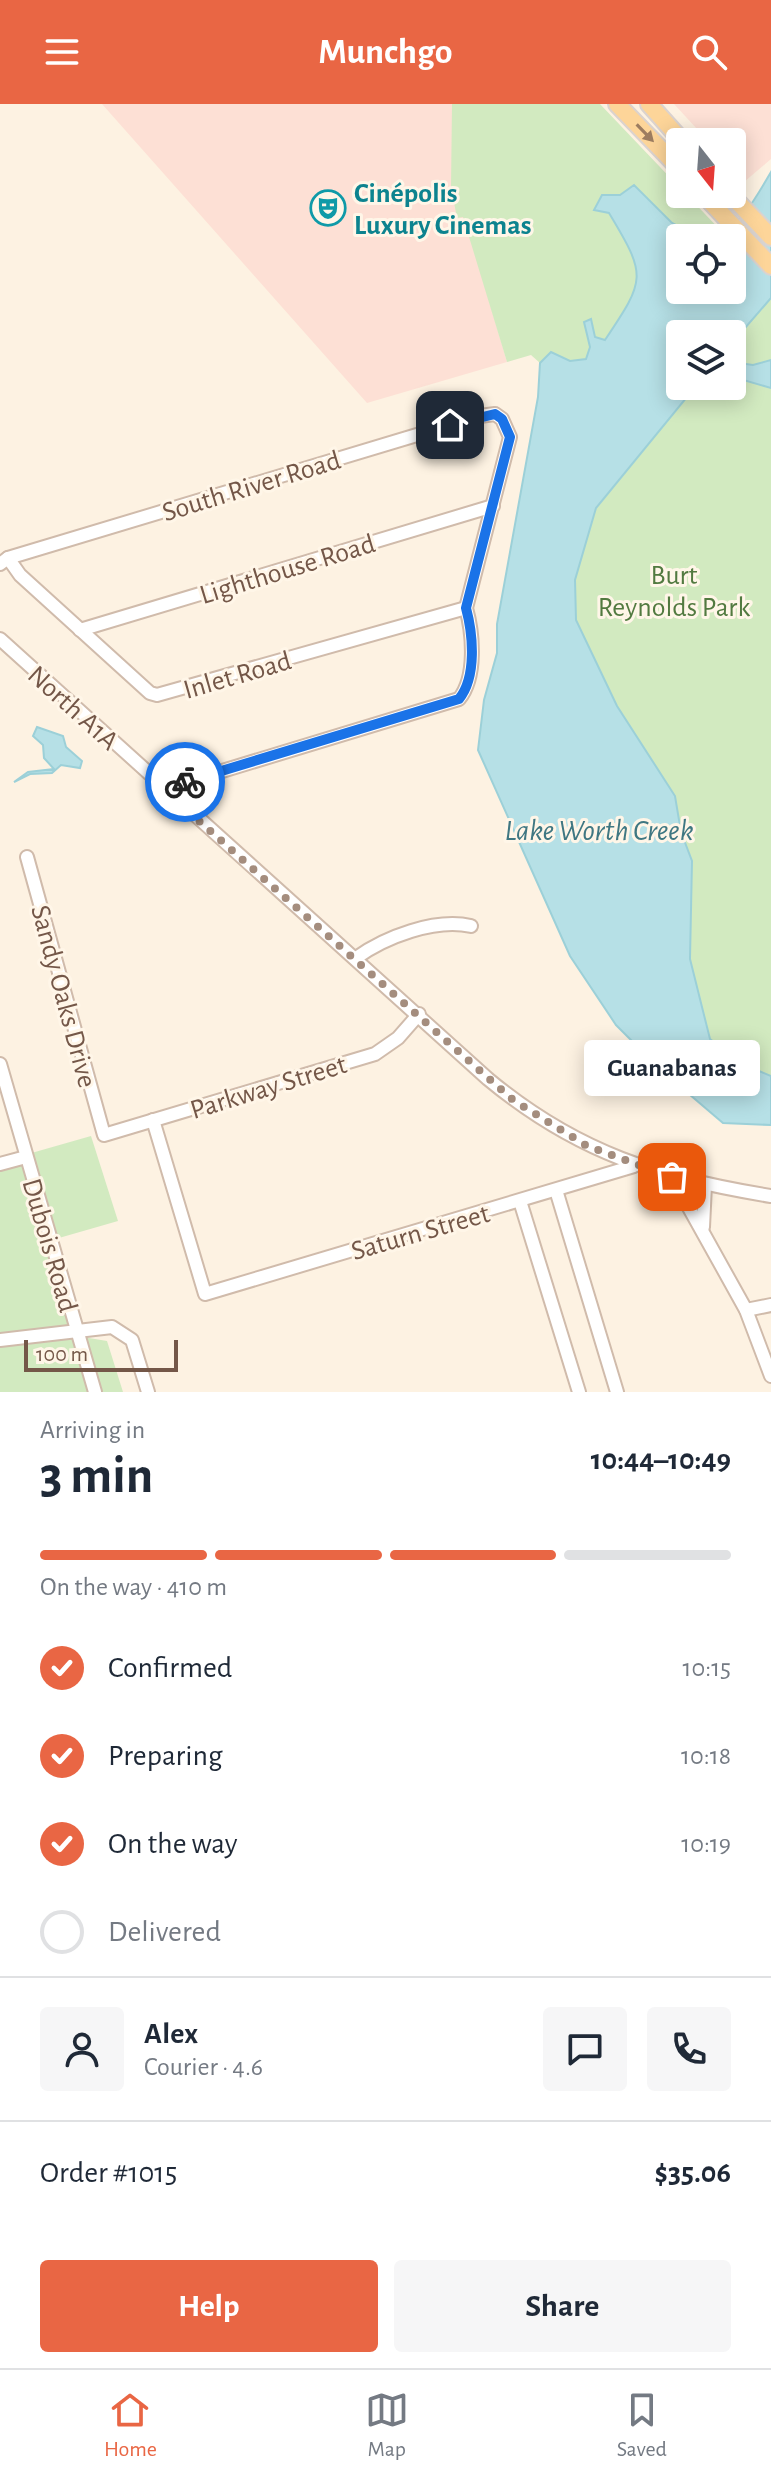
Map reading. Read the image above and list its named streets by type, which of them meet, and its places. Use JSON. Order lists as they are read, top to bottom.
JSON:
{
  "streets": {
    "street": [
      "South River Road",
      "Lighthouse Road",
      "Inlet Road",
      "North A1A",
      "Sandy Oaks Drive",
      "Parkway Street",
      "Saturn Street",
      "Dubois Road"
    ]
  },
  "crossings": [
    ["South River Road", "Lighthouse Road"],
    ["South River Road", "Inlet Road"],
    ["Lighthouse Road", "Inlet Road"],
    ["North A1A", "Parkway Street"],
    ["North A1A", "Saturn Street"],
    ["Sandy Oaks Drive", "Parkway Street"],
    ["Parkway Street", "Saturn Street"]
  ],
  "water": ["Lake Worth Creek"],
  "parks": ["Burt Reynolds Park"],
  "places": {
    "theatre": ["Cinépolis Luxury Cinemas"],
    "other": ["Guanabanas"]
  },
  "scale_bar": "100 m",
  "north": "bottom",
  "page": {
    "header": "Munchgo",
    "bubble": "Guanabanas",
    "scale": "100 m",
    "heading": ["3 min", "Arriving in", "10:44–10:49"],
    "panel": [
      "Alex",
      "Courier · 4.6",
      "Order #1015",
      "$35.06"
    ],
    "bar": "On the way · 410 m",
    "list": [
      ["Confirmed", "10:15"],
      ["Preparing", "10:18"],
      ["On the way", "10:19"],
      "Delivered"
    ],
    "buttons": ["Help", "Share"],
    "tabs": ["Home", "Map", "Saved"]
  }
}
